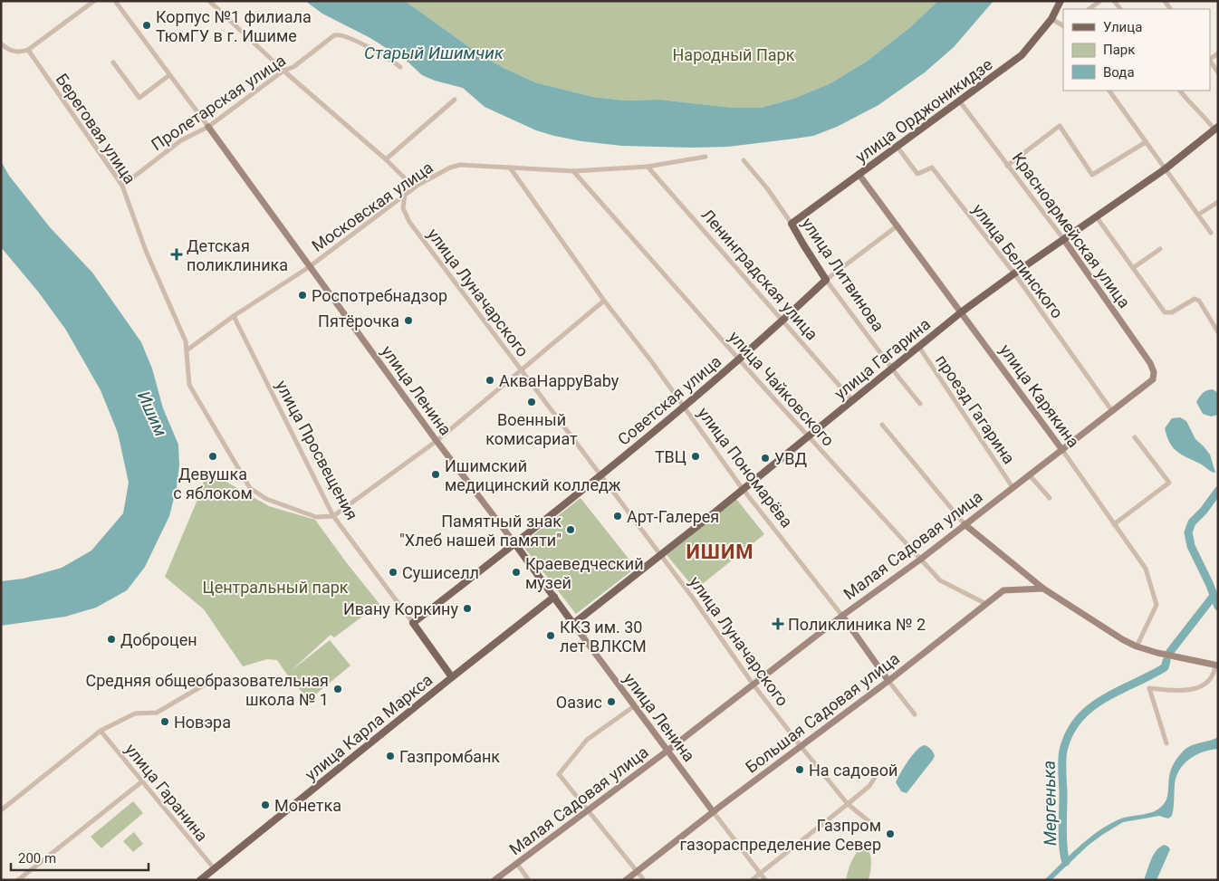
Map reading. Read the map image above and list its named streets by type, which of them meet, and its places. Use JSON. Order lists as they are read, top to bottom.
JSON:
{
  "streets": {
    "main road": [
      "улица Орджоникидзе",
      "улица Литвинова",
      "улица Гагарина",
      "улица Ленина",
      "Советская улица",
      "улица Просвещения",
      "улица Карла Маркса"
    ],
    "street": [
      "Пролетарская улица",
      "Береговая улица",
      "Московская улица",
      "Красноармейская улица",
      "улица Белинского",
      "Ленинградская улица",
      "улица Луначарского",
      "улица Чайковского",
      "улица Карякина",
      "проезд Гагарина",
      "улица Пономарёва",
      "Малая Садовая улица",
      "Большая Садовая улица",
      "улица Гаранина"
    ]
  },
  "crossings": [
    ["Пролетарская улица", "Береговая улица"],
    ["Пролетарская улица", "улица Луначарского"],
    ["Пролетарская улица", "улица Ленина"],
    ["улица Орджоникидзе", "Красноармейская улица"],
    ["улица Орджоникидзе", "улица Белинского"],
    ["улица Орджоникидзе", "улица Литвинова"],
    ["улица Орджоникидзе", "улица Карякина"],
    ["Береговая улица", "Московская улица"],
    ["Береговая улица", "улица Просвещения"],
    ["Московская улица", "Ленинградская улица"],
    ["Московская улица", "улица Луначарского"],
    ["Московская улица", "улица Чайковского"],
    ["Московская улица", "улица Ленина"],
    ["Московская улица", "улица Просвещения"],
    ["Московская улица", "улица Пономарёва"],
    ["Красноармейская улица", "улица Гагарина"],
    ["Красноармейская улица", "Малая Садовая улица"],
    ["улица Белинского", "улица Гагарина"],
    ["улица Белинского", "Малая Садовая улица"],
    ["Ленинградская улица", "улица Гагарина"],
    ["Ленинградская улица", "Советская улица"],
    ["улица Литвинова", "улица Гагарина"],
    ["улица Литвинова", "Советская улица"],
    ["улица Луначарского", "улица Гагарина"],
    ["улица Луначарского", "Советская улица"],
    ["улица Луначарского", "Малая Садовая улица"],
    ["улица Луначарского", "Большая Садовая улица"],
    ["улица Гагарина", "улица Чайковского"],
    ["улица Гагарина", "улица Ленина"],
    ["улица Гагарина", "улица Карякина"],
    ["улица Гагарина", "проезд Гагарина"],
    ["улица Гагарина", "улица Пономарёва"],
    ["улица Чайковского", "Советская улица"],
    ["улица Чайковского", "Малая Садовая улица"],
    ["улица Чайковского", "Большая Садовая улица"],
    ["улица Ленина", "Советская улица"],
    ["улица Ленина", "Малая Садовая улица"],
    ["улица Ленина", "Большая Садовая улица"],
    ["улица Ленина", "улица Карла Маркса"],
    ["улица Карякина", "Советская улица"],
    ["улица Карякина", "Малая Садовая улица"],
    ["Советская улица", "улица Просвещения"],
    ["Советская улица", "улица Пономарёва"],
    ["проезд Гагарина", "Малая Садовая улица"],
    ["улица Просвещения", "улица Карла Маркса"],
    ["улица Пономарёва", "Малая Садовая улица"],
    ["улица Пономарёва", "Большая Садовая улица"],
    ["улица Карла Маркса", "улица Гаранина"]
  ],
  "districts": ["ИШИМ"],
  "water": ["Старый Ишимчик", "Ишим", "Мергенька"],
  "parks": ["Народный Парк", "Центральный парк"],
  "places": {
    "other": [
      "Корпус №1 филиала ТюмГУ в г. Ишиме",
      "Роспотребнадзор",
      "Пятёрочка",
      "АкваHappyBaby",
      "Военный комисариат",
      "Девушка с яблоком",
      "ТВЦ",
      "УВД",
      "Ишимский медицинский колледж",
      "Арт-Галерея",
      "Памятный знак \"Хлеб нашей памяти\"",
      "Сушиселл",
      "Краеведческий музей",
      "Ивану Коркину",
      "ККЗ им. 30 лет ВЛКСМ",
      "Доброцен",
      "Средняя общеобразовательная школа № 1",
      "Оазис",
      "Новэра",
      "Газпромбанк",
      "На садовой",
      "Монетка",
      "Газпром газораспределение Север"
    ],
    "health": ["Детская поликлиника", "Поликлиника № 2"]
  },
  "legend": ["Улица", "Парк", "Вода"],
  "scale_bar": "200 m"
}
